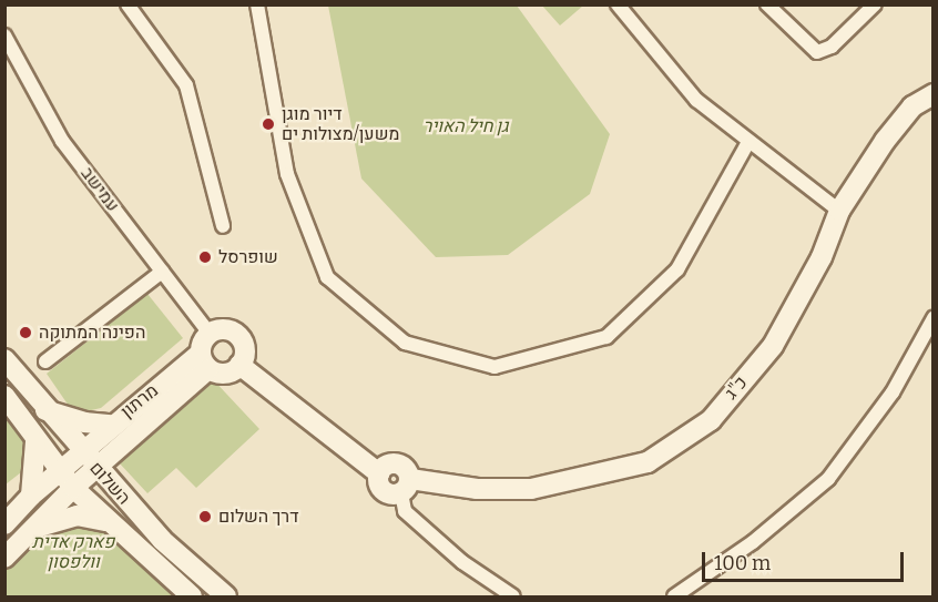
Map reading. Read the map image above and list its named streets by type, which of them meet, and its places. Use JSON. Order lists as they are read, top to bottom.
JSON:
{
  "streets": {
    "street": [
      "עמישב",
      "כ\"ג",
      "מרתון",
      "השלום"
    ]
  },
  "crossings": [
    ["עמישב", "כ\"ג"],
    ["עמישב", "מרתון"],
    ["כ\"ג", "מרתון"],
    ["מרתון", "השלום"]
  ],
  "parks": ["גן חיל האויר", "פארק אדית וולפסון"],
  "places": [
    "דיור מוגן משען/מצולות ים",
    "שופרסל",
    "הפינה המתוקה",
    "דרך השלום"
  ],
  "scale_bar": "100 m"
}
